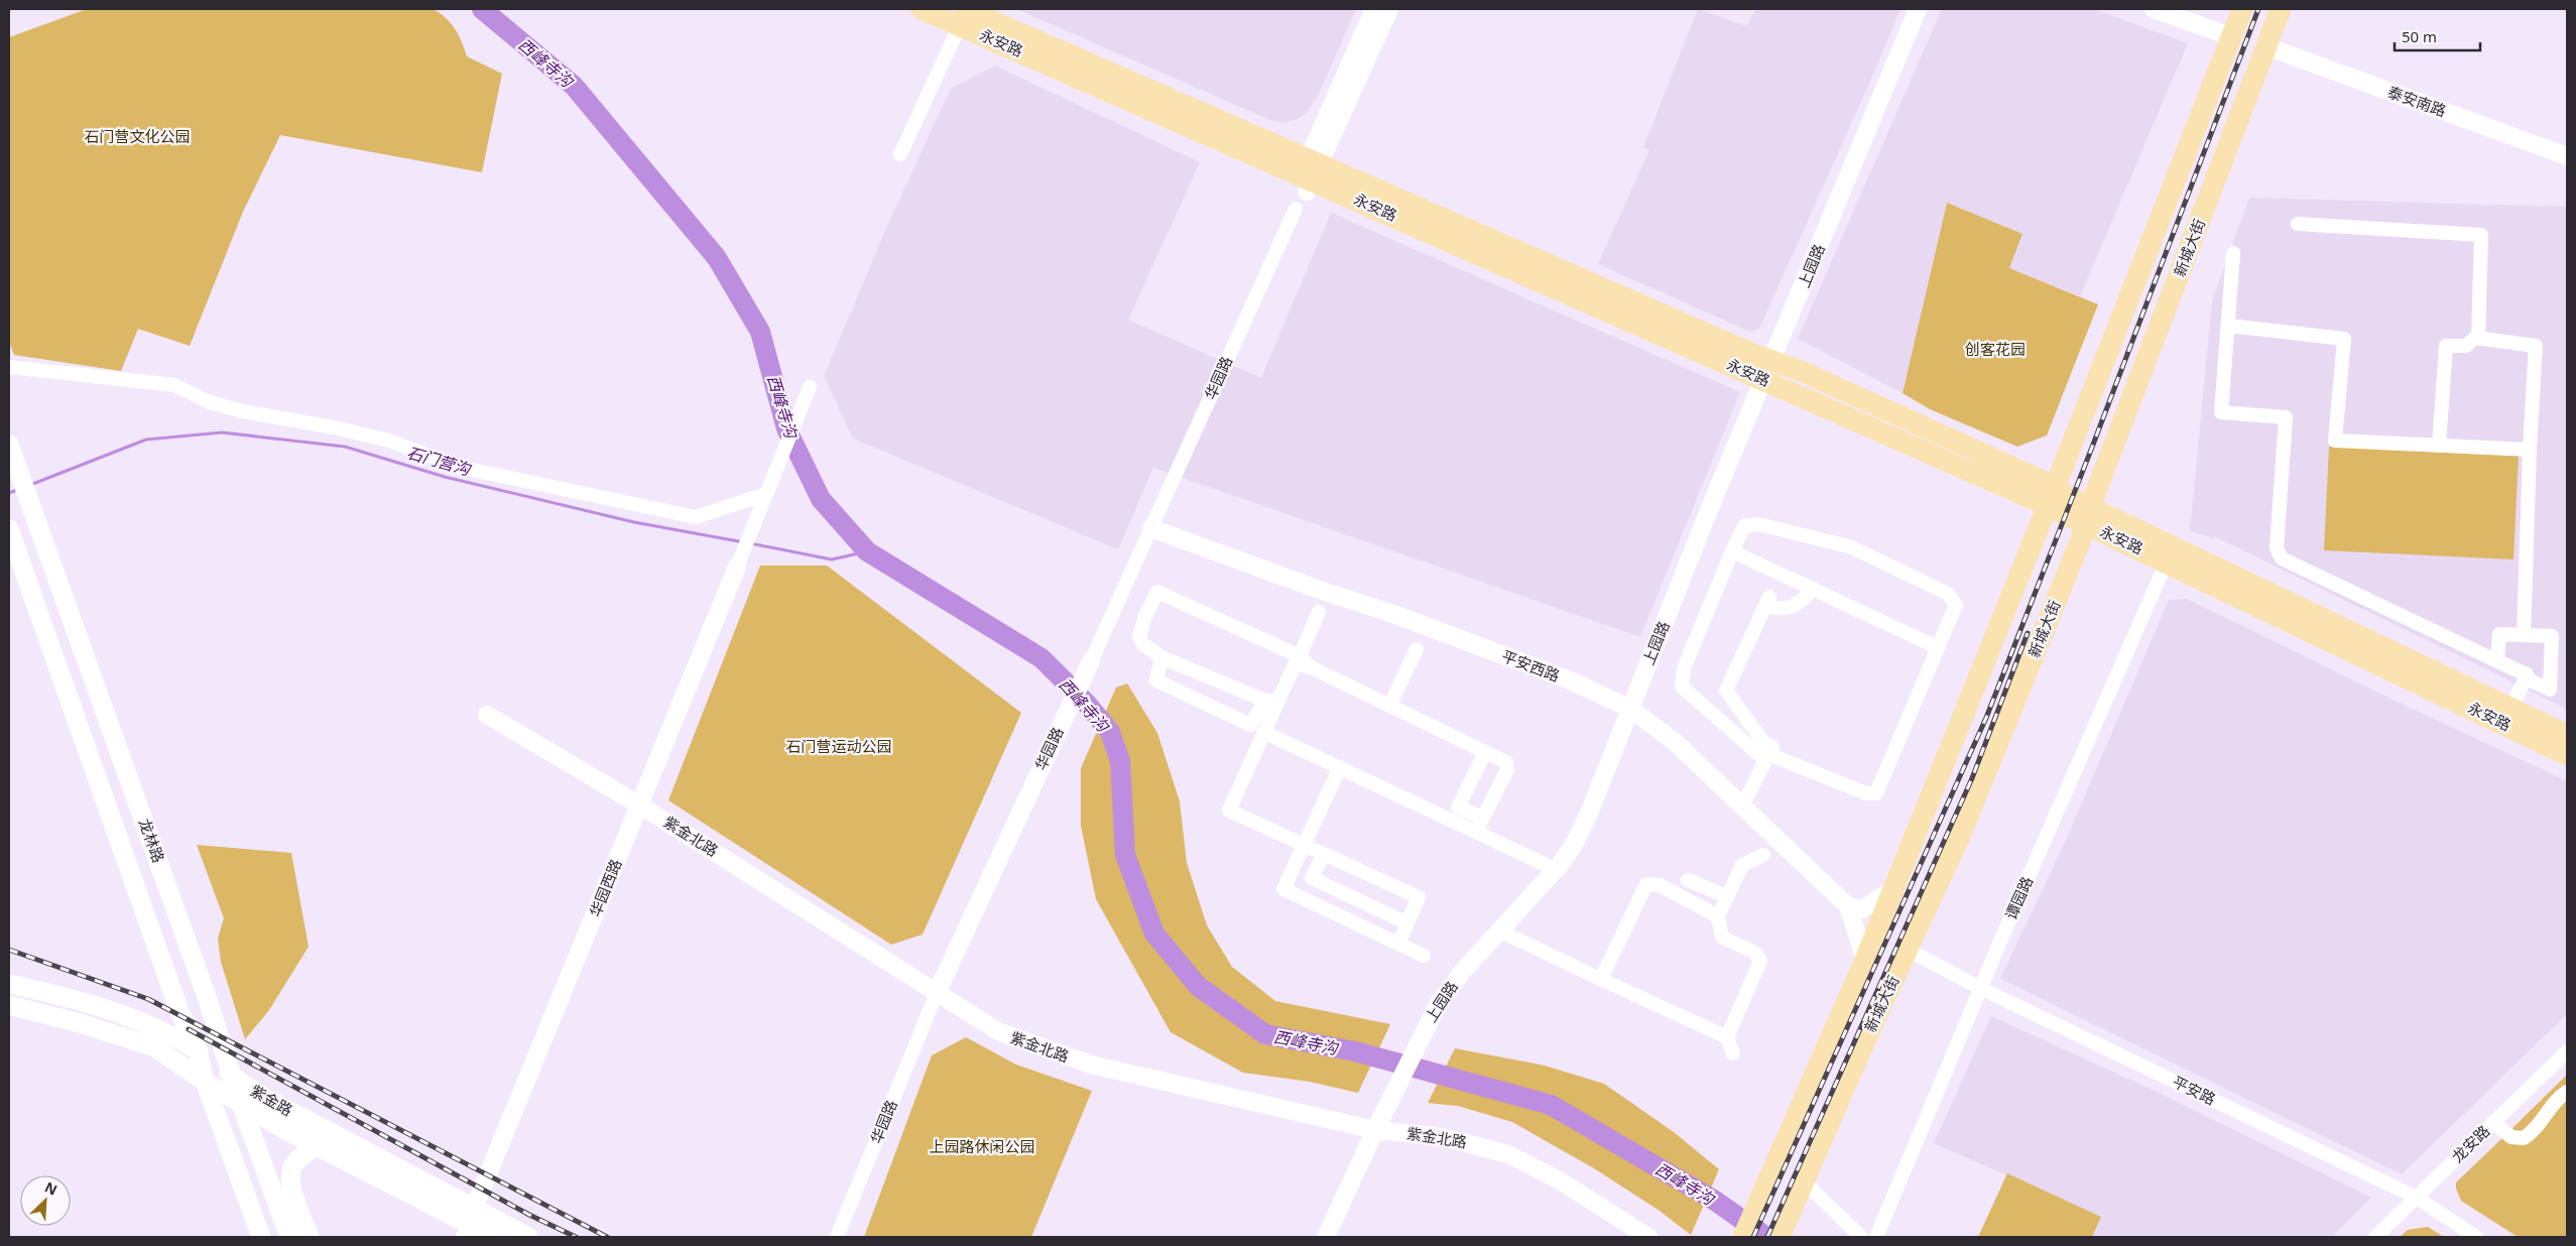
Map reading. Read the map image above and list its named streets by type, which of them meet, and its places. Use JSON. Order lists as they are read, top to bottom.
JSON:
{
  "streets": {
    "main road": [
      "永安路",
      "新城大街",
      "龙林路",
      "紫金路"
    ],
    "street": [
      "泰安南路",
      "上园路",
      "华园路",
      "平安西路",
      "紫金北路",
      "华园西路",
      "谭园路",
      "平安路",
      "龙安路"
    ]
  },
  "crossings": [
    ["永安路", "新城大街"],
    ["永安路", "上园路"],
    ["永安路", "谭园路"],
    ["泰安南路", "新城大街"],
    ["新城大街", "平安路"],
    ["上园路", "平安西路"],
    ["上园路", "紫金北路"],
    ["华园路", "平安西路"],
    ["华园路", "紫金北路"],
    ["紫金北路", "华园西路"],
    ["龙林路", "紫金路"],
    ["华园西路", "紫金路"],
    ["谭园路", "平安路"],
    ["平安路", "龙安路"]
  ],
  "water": ["西峰寺沟", "石门营沟"],
  "parks": [
    "石门营文化公园",
    "创客花园",
    "石门营运动公园",
    "上园路休闲公园"
  ],
  "scale_bar": "50 m",
  "north": "top right"
}
